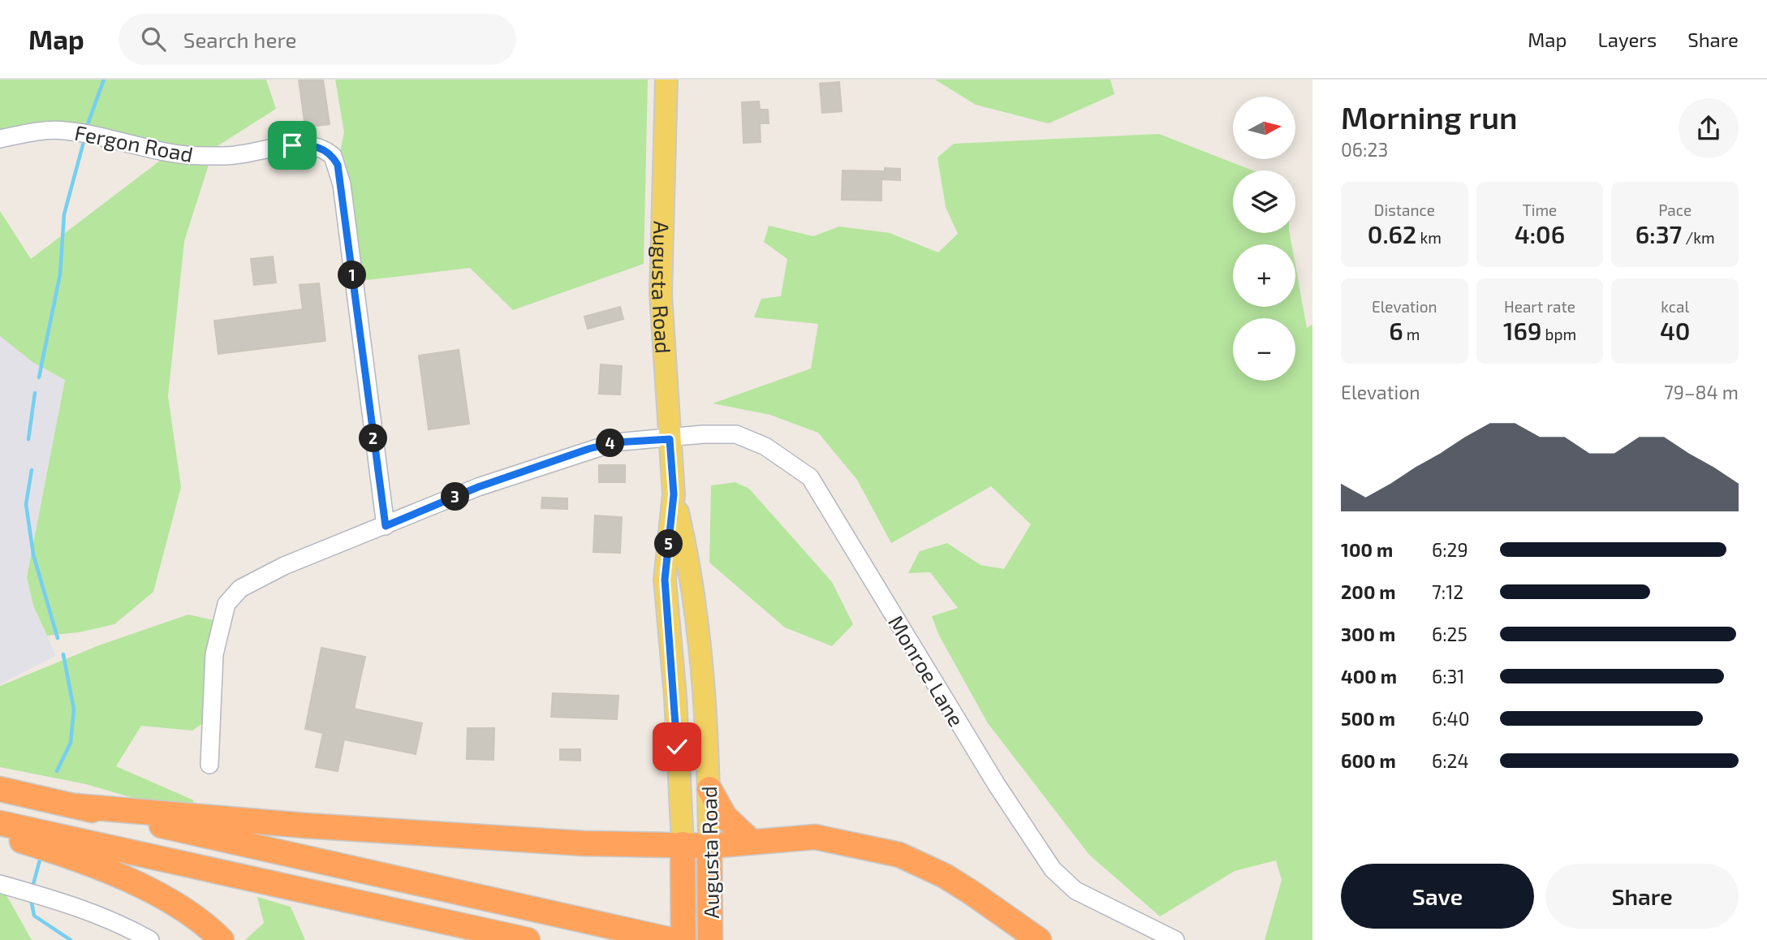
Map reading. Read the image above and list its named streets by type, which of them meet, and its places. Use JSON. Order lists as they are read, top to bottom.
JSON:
{
  "streets": {
    "highway": ["Augusta Road"],
    "street": ["Fergon Road", "Monroe Lane"]
  },
  "crossings": [
    ["Fergon Road", "Monroe Lane"],
    ["Augusta Road", "Monroe Lane"]
  ],
  "north": "right",
  "page": {
    "header": "Map",
    "search": "Search here",
    "nav": ["Map", "Layers", "Share"],
    "heading": ["Morning run", "06:23"],
    "map_buttons": ["+", "−"],
    "stats": [
      ["Distance", "0.62 km"],
      ["Time", "4:06"],
      ["Pace", "6:37 /km"],
      ["Elevation", "6 m"],
      ["Heart rate", "169 bpm"],
      ["kcal", "40"]
    ],
    "pins": [
      "1",
      "2",
      "4",
      "3",
      "5"
    ],
    "chart": ["Elevation", "79–84 m"],
    "list": [
      {
        "name": "100 m",
        "note": "6:29"
      },
      {
        "name": "200 m",
        "note": "7:12"
      },
      {
        "name": "300 m",
        "note": "6:25"
      },
      {
        "name": "400 m",
        "note": "6:31"
      },
      {
        "name": "500 m",
        "note": "6:40"
      },
      {
        "name": "600 m",
        "note": "6:24"
      }
    ],
    "buttons": ["Save", "Share"]
  }
}
